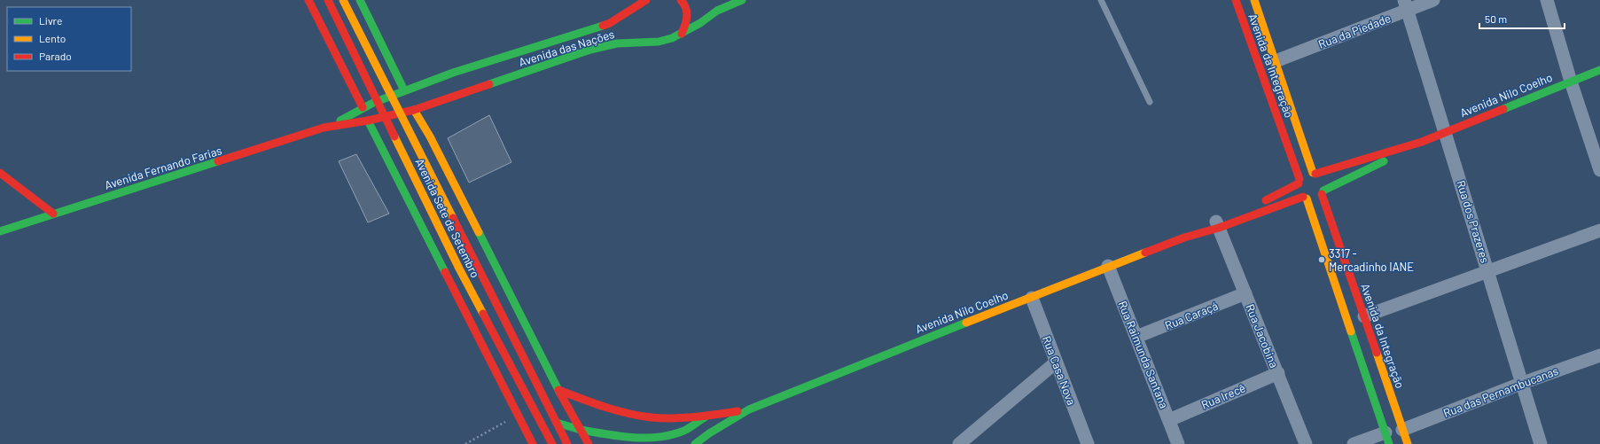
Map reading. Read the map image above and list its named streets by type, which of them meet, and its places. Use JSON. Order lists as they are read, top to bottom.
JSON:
{
  "streets": {
    "main road": [
      "Avenida das Nações",
      "Avenida da Integração",
      "Avenida Nilo Coelho",
      "Avenida Fernando Farias",
      "Avenida Sete de Setembro"
    ],
    "street": [
      "Rua da Piedade",
      "Rua dos Prazeres",
      "Rua Caraçá",
      "Rua Jacobina",
      "Rua Raimunda Santana",
      "Rua Casa Nova",
      "Rua das Pernambucanas",
      "Rua Irecê"
    ]
  },
  "crossings": [
    ["Rua da Piedade", "Avenida da Integração"],
    ["Rua da Piedade", "Rua dos Prazeres"],
    ["Avenida das Nações", "Avenida Fernando Farias"],
    ["Avenida das Nações", "Avenida Sete de Setembro"],
    ["Avenida da Integração", "Rua das Pernambucanas"],
    ["Avenida Nilo Coelho", "Rua dos Prazeres"],
    ["Avenida Nilo Coelho", "Rua Jacobina"],
    ["Avenida Nilo Coelho", "Rua Raimunda Santana"],
    ["Avenida Nilo Coelho", "Rua Casa Nova"],
    ["Rua dos Prazeres", "Rua das Pernambucanas"],
    ["Rua Caraçá", "Rua Jacobina"],
    ["Rua Caraçá", "Rua Raimunda Santana"],
    ["Rua Jacobina", "Rua Irecê"],
    ["Rua Raimunda Santana", "Rua Irecê"]
  ],
  "places": ["3317 - Mercadinho IANE"],
  "legend": ["Livre", "Lento", "Parado"],
  "scale_bar": "50 m"
}
